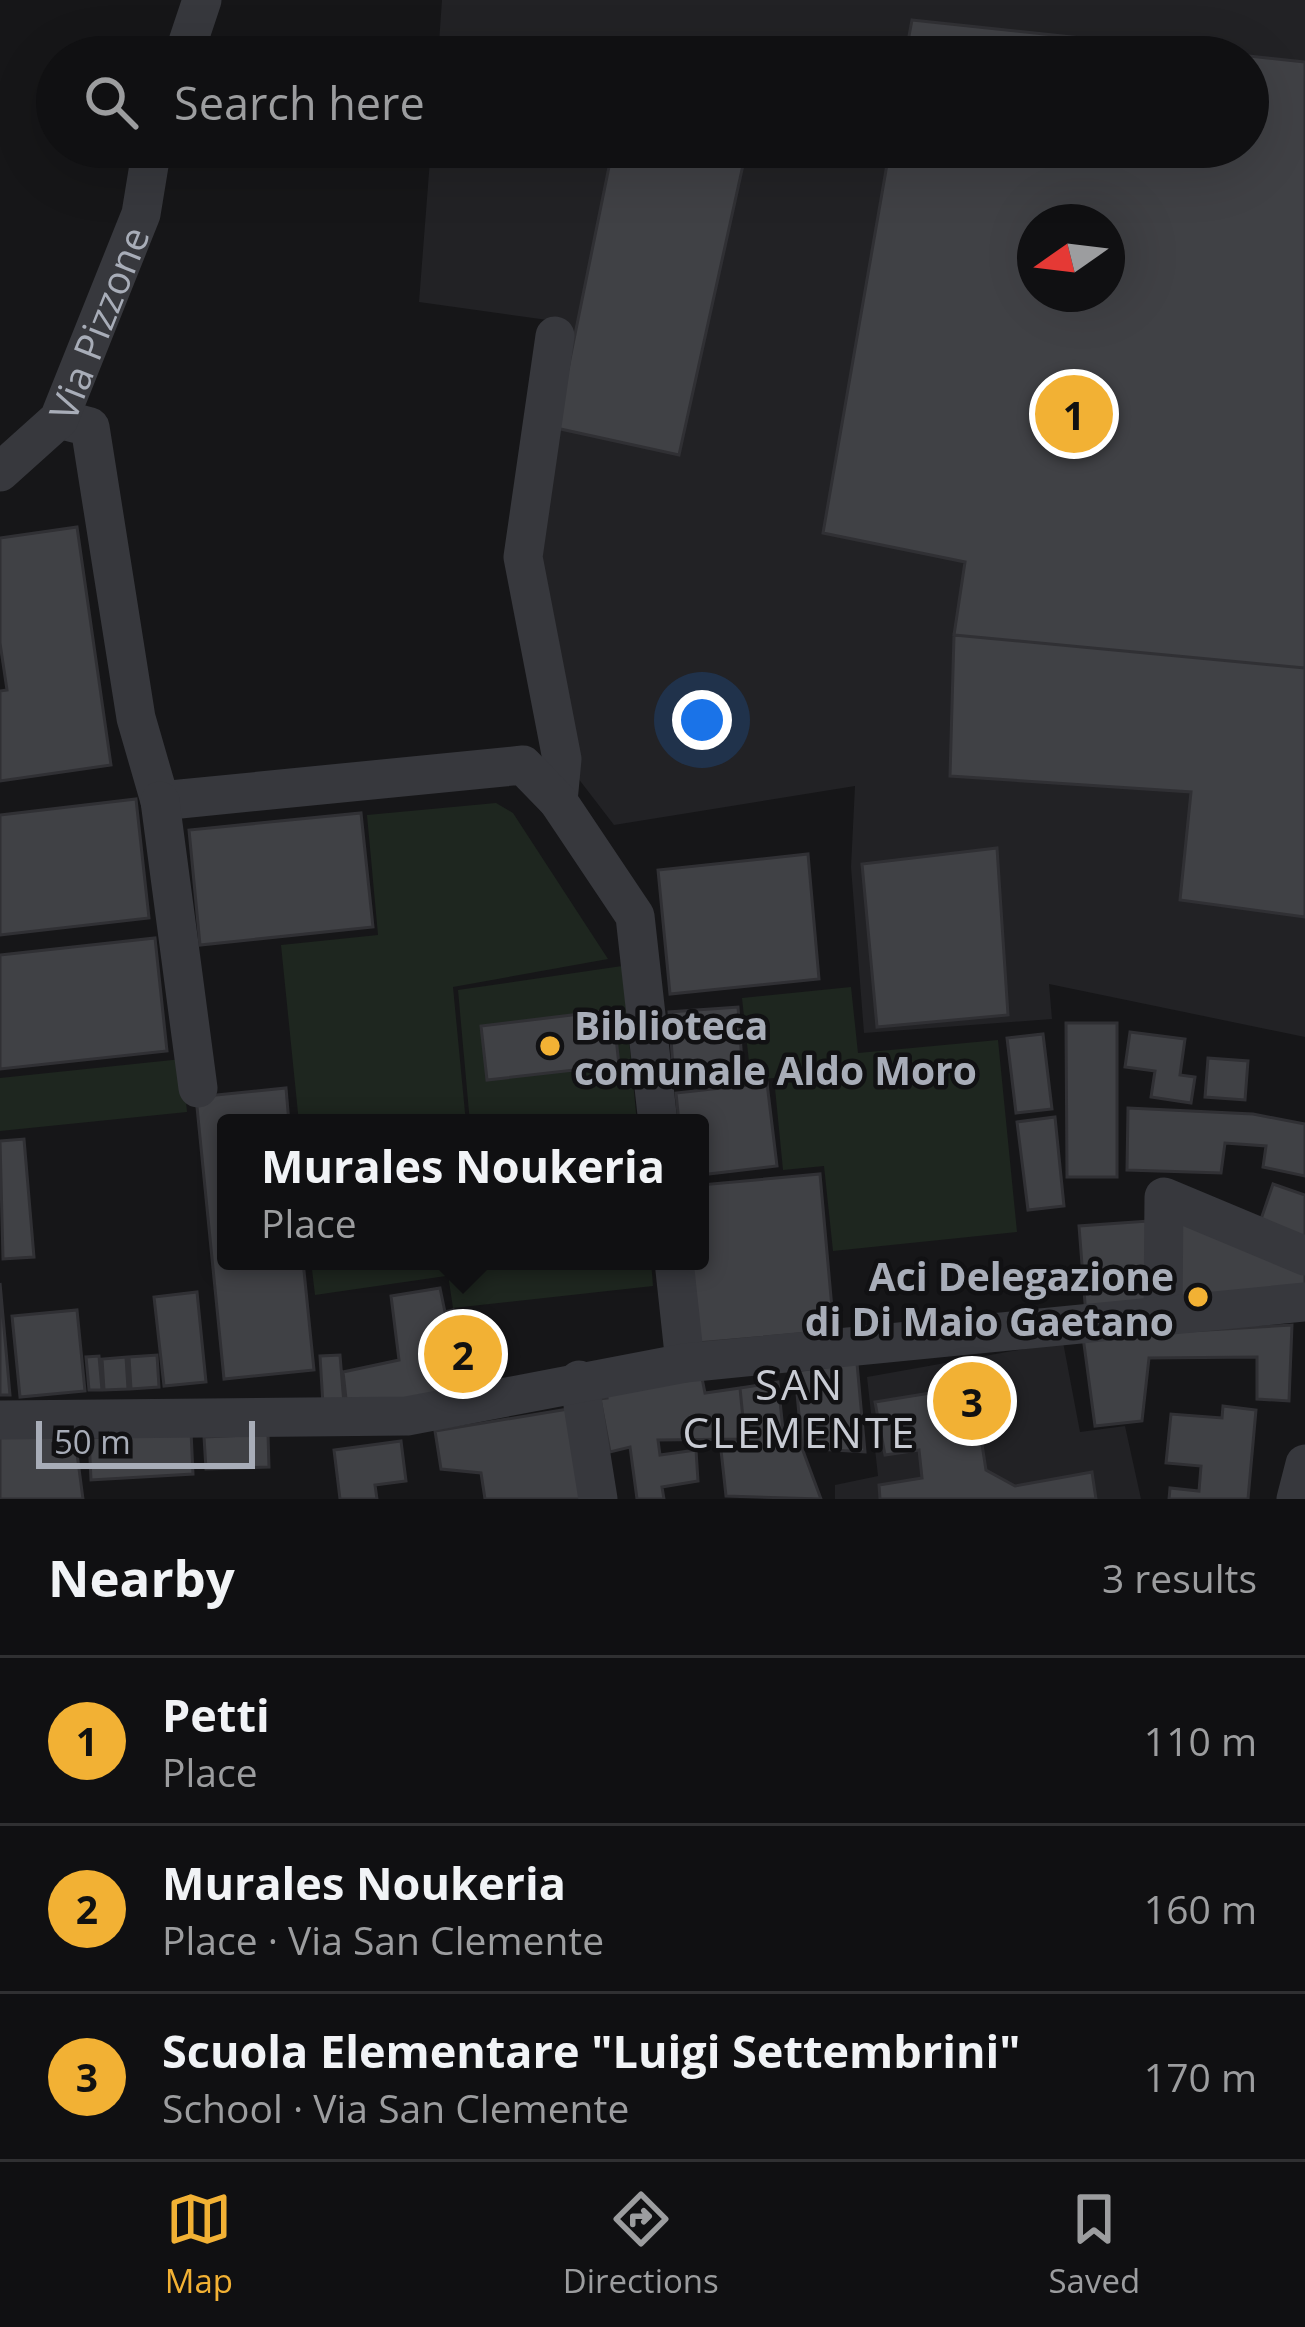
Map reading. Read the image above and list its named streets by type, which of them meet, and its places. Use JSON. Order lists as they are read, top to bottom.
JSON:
{
  "streets": {
    "street": ["Via Pizzone"]
  },
  "districts": ["SAN CLEMENTE"],
  "places": ["Biblioteca comunale Aldo Moro", "Aci Delegazione di Di Maio Gaetano"],
  "scale_bar": "50 m",
  "north": "left",
  "page": {
    "search": "Search here",
    "pins": ["1", "2", "3"],
    "popup": ["Murales Noukeria", "Place"],
    "scale": "50 m",
    "heading": ["Nearby", "3 results"],
    "list": [
      {
        "mark": "1",
        "name": "Petti",
        "note": "Place",
        "value": "110 m"
      },
      {
        "mark": "2",
        "name": "Murales Noukeria",
        "note": "Place · Via San Clemente",
        "value": "160 m"
      },
      {
        "mark": "3",
        "name": "Scuola Elementare \"Luigi Settembrini\"",
        "note": "School · Via San Clemente",
        "value": "170 m"
      }
    ],
    "nav": ["Map", "Directions", "Saved"]
  }
}
